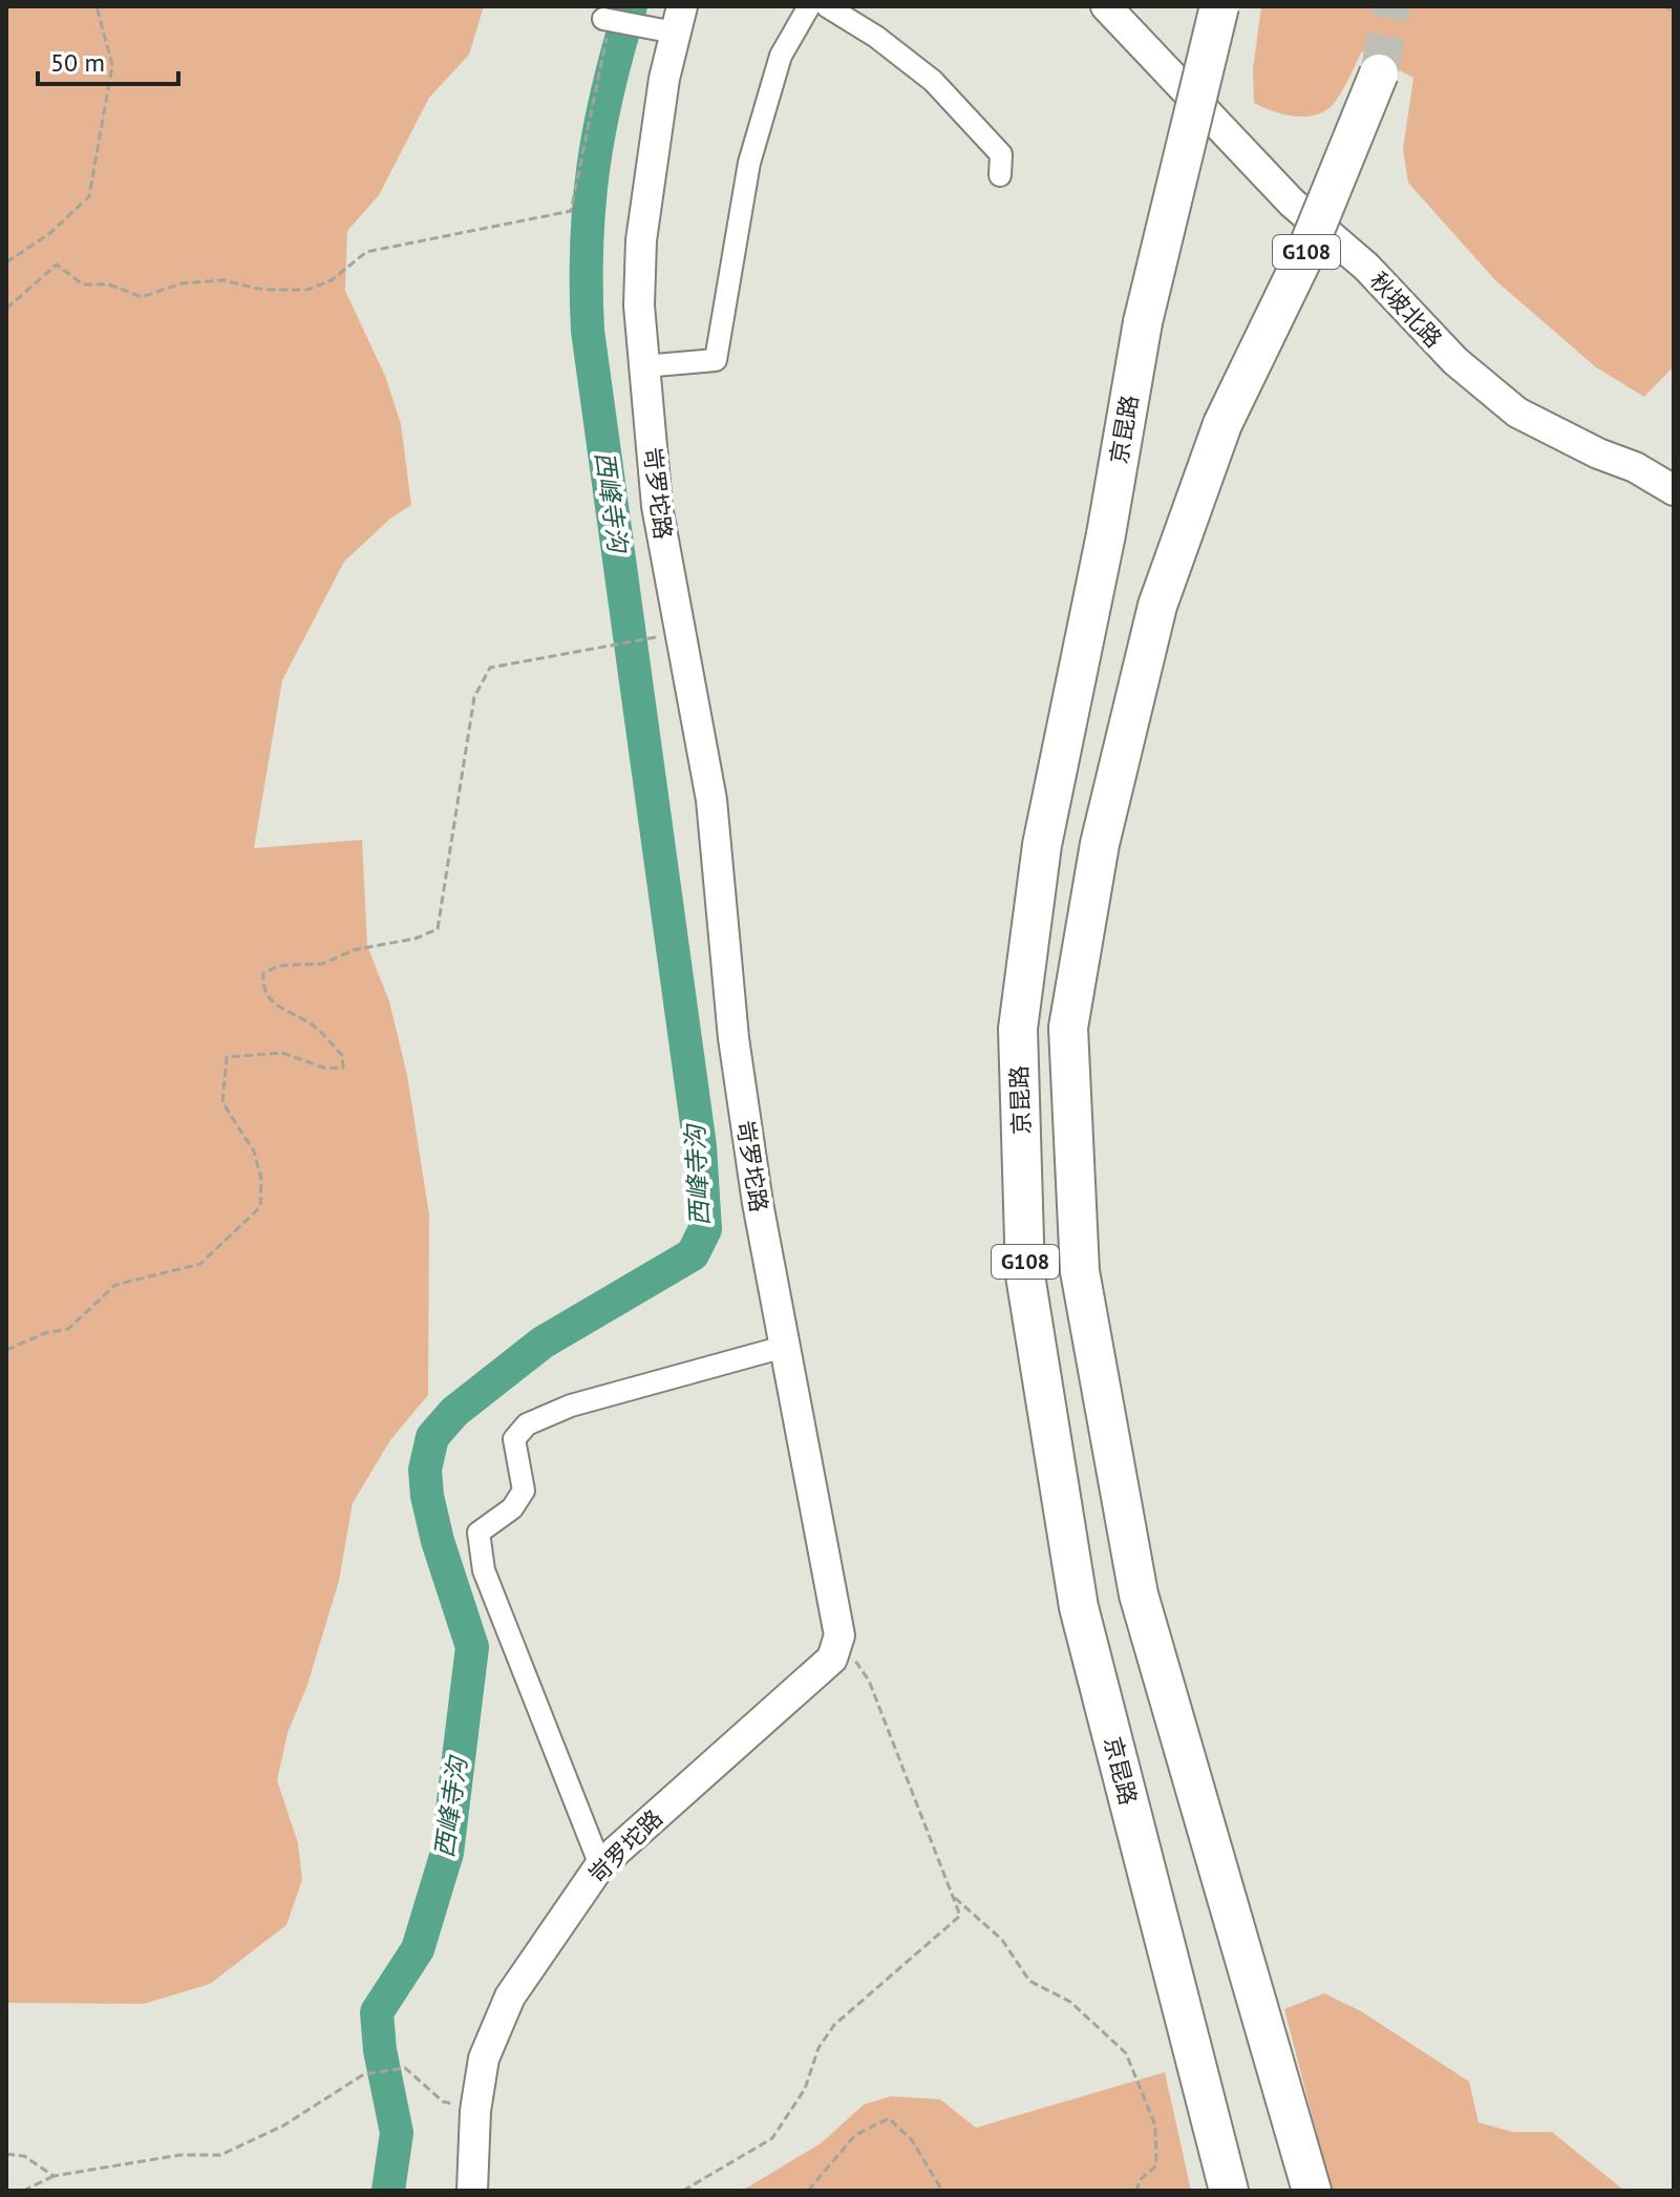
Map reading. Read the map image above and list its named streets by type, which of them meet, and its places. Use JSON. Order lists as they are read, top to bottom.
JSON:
{
  "streets": {
    "highway": ["G108", "京昆路"],
    "street": ["秋坡北路", "岢罗坨路"]
  },
  "water": ["西峰寺沟"],
  "scale_bar": "50 m"
}
